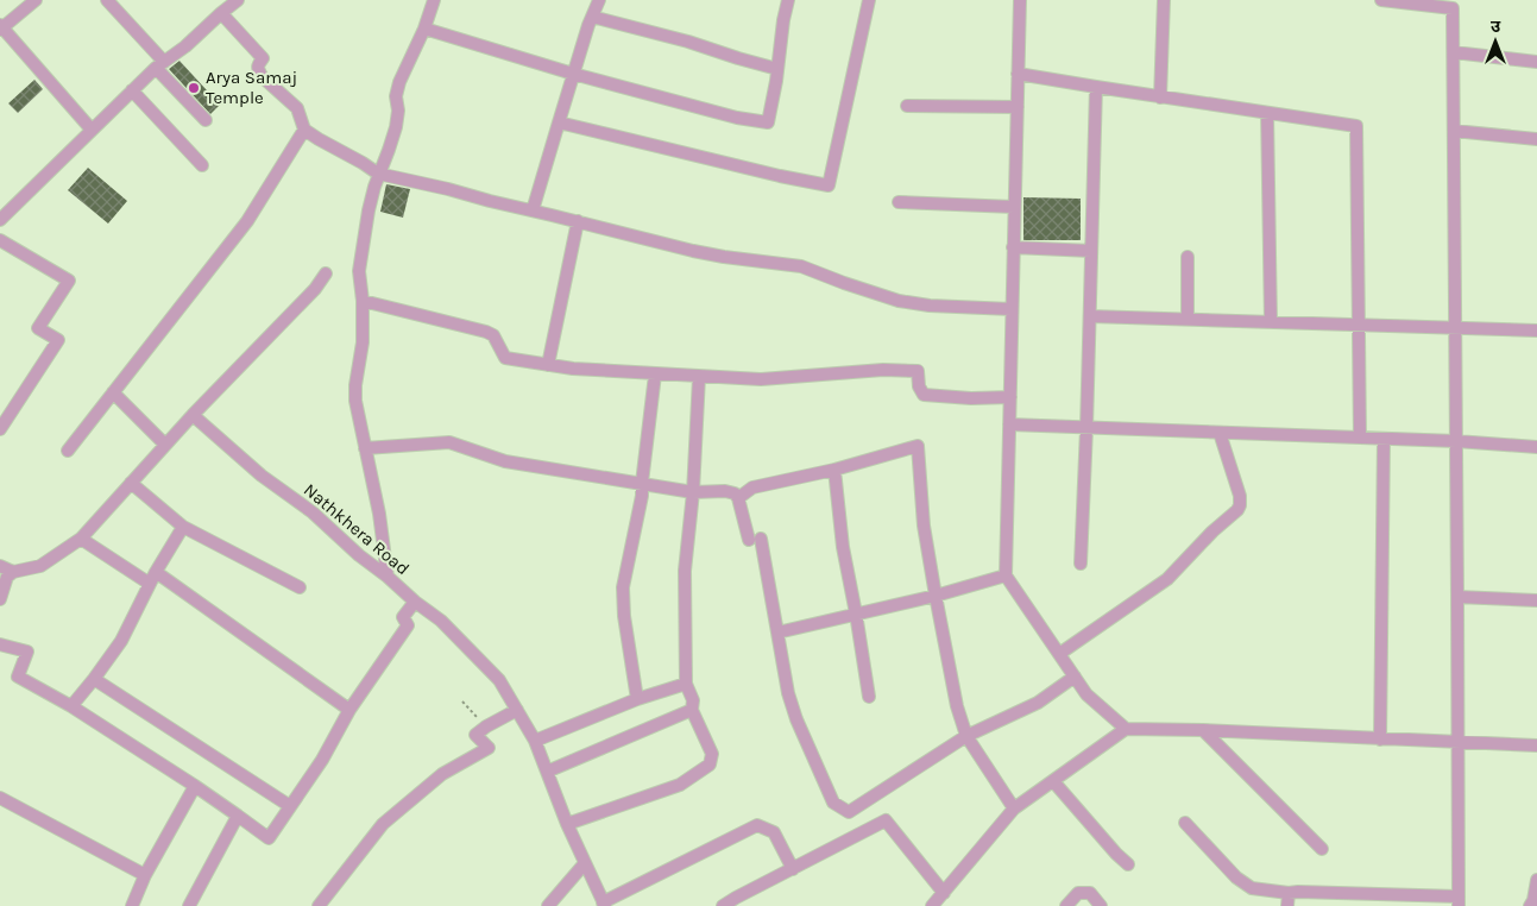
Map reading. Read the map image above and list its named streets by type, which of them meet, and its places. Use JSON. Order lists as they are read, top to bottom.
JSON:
{
  "streets": {
    "street": ["Nathkhera Road"]
  },
  "places": ["Arya Samaj Temple"],
  "north": "top"
}
